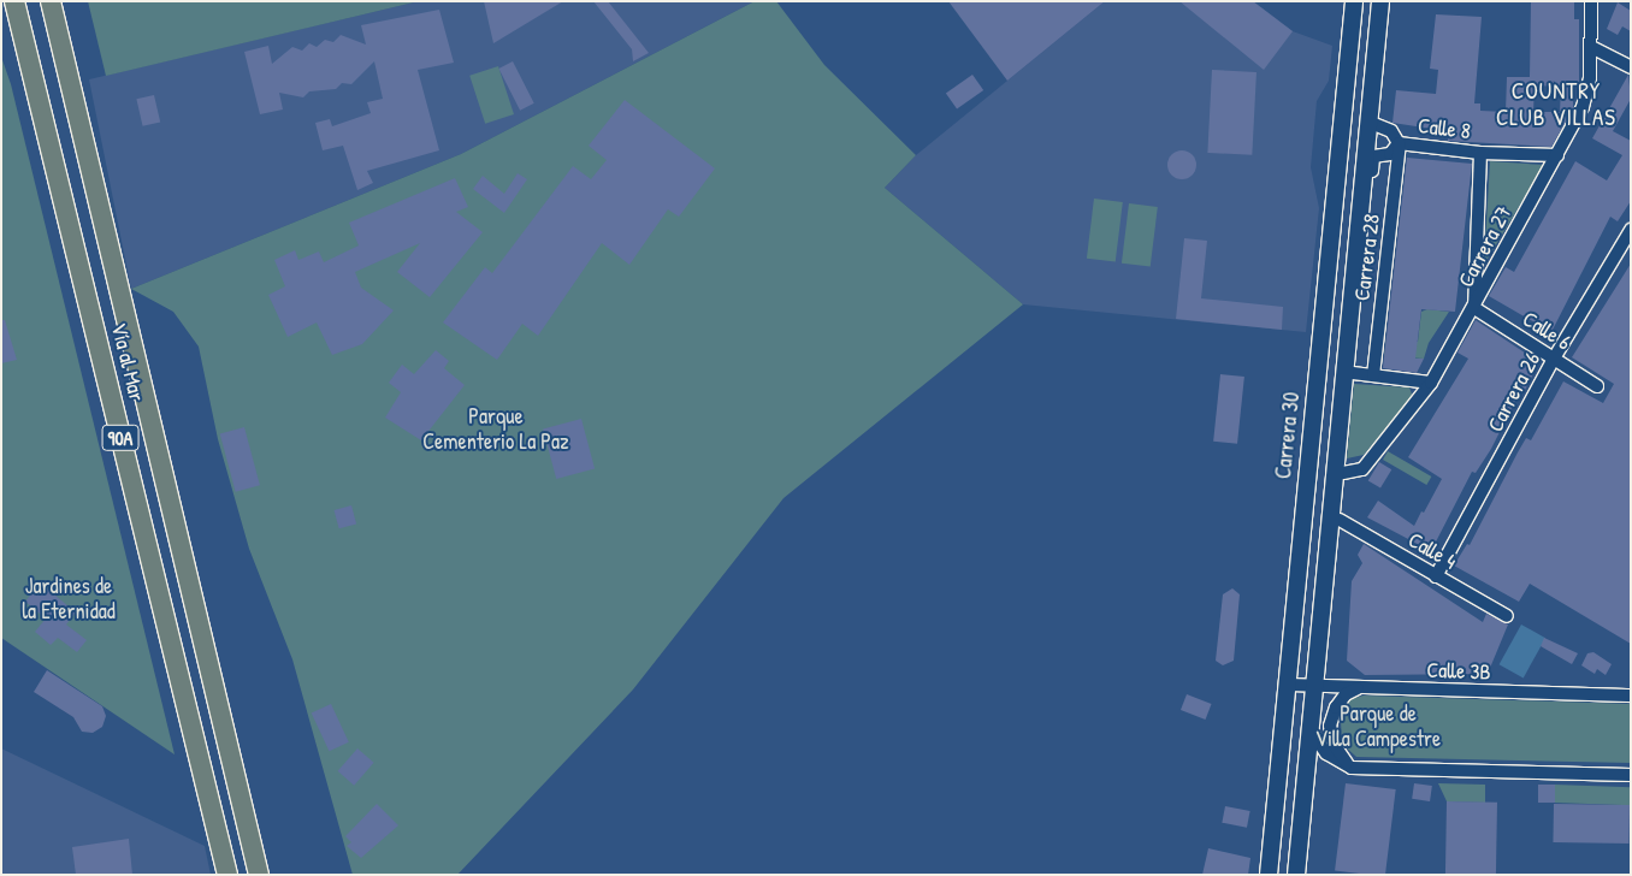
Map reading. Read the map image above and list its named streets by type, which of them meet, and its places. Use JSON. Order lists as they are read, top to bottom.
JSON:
{
  "streets": {
    "highway": ["Vía al Mar", "90A"],
    "main road": ["Carrera 30"],
    "street": [
      "Calle 8",
      "Carrera 27",
      "Carrera 28",
      "Calle 6",
      "Carrera 26",
      "Calle 4",
      "Calle 3B"
    ]
  },
  "crossings": [
    ["Calle 8", "Carrera 27"],
    ["Calle 8", "Carrera 28"],
    ["Carrera 27", "Calle 6"],
    ["Calle 6", "Carrera 26"],
    ["Carrera 26", "Calle 4"],
    ["Carrera 30", "Calle 3B"]
  ],
  "districts": ["COUNTRY CLUB VILLAS"],
  "parks": ["Parque Cementerio La Paz", "Jardines de la Eternidad", "Parque de Villa Campestre"]
}
